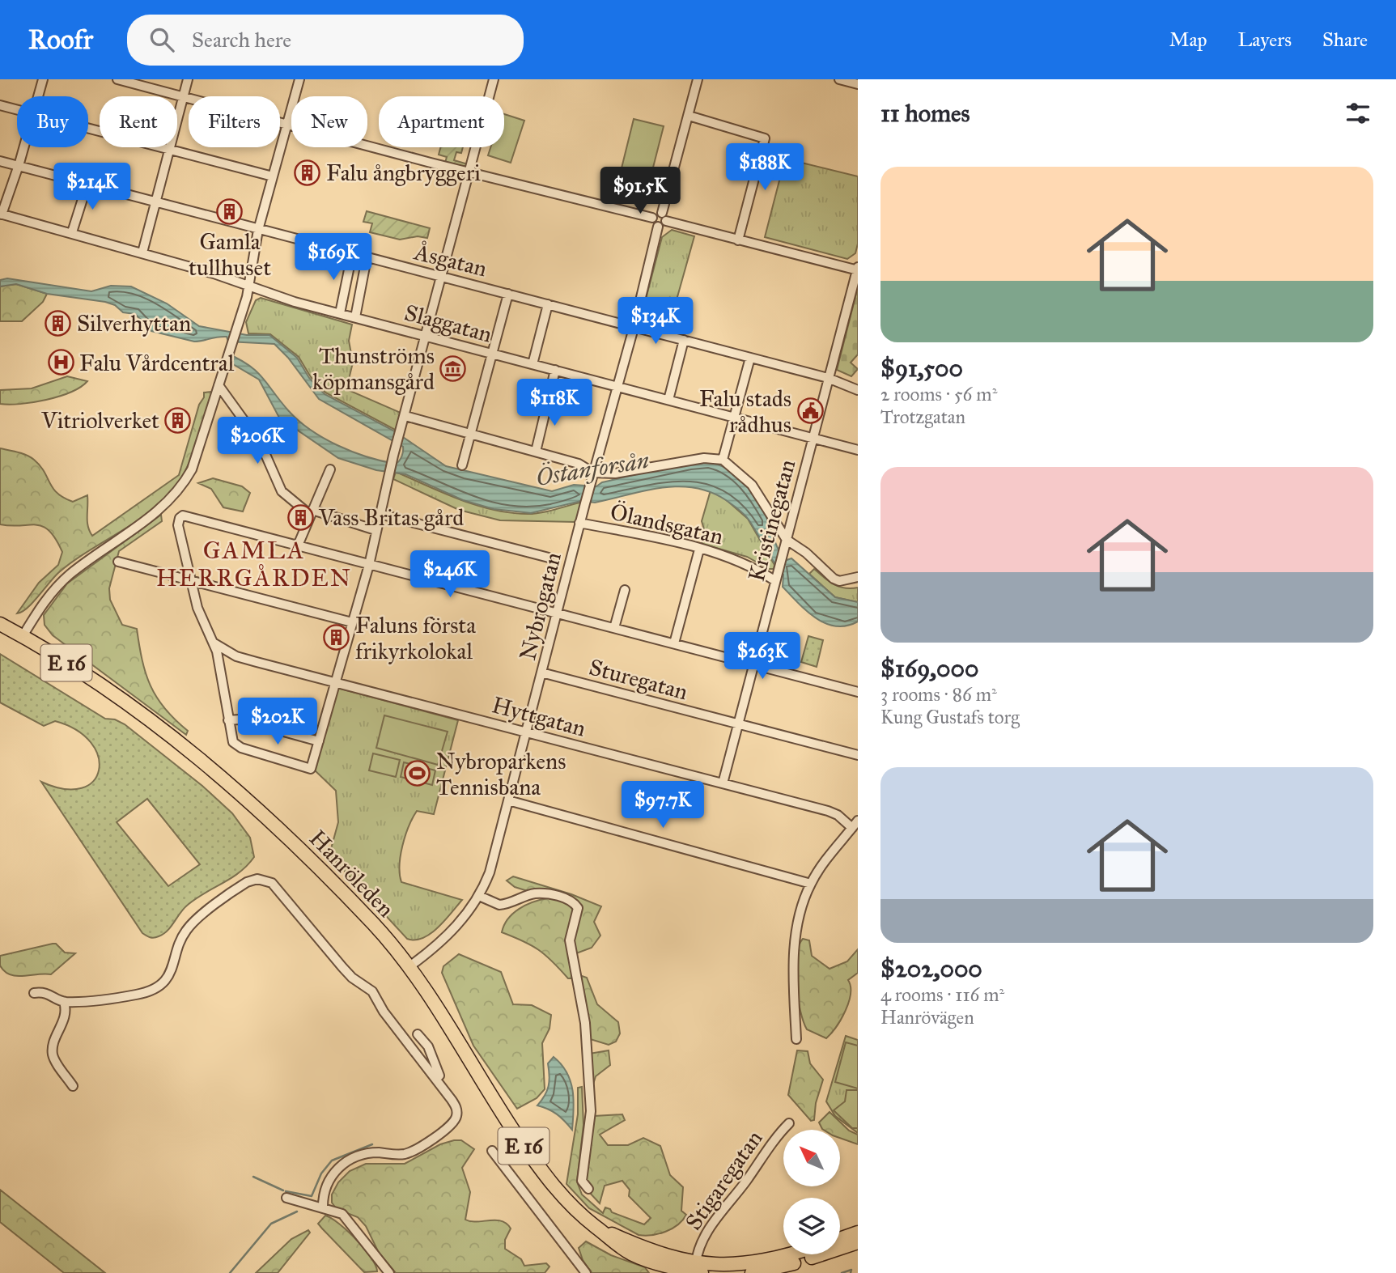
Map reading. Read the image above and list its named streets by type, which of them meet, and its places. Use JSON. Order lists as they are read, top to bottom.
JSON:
{
  "streets": {
    "highway": ["E 16", "Hanröleden"],
    "street": [
      "Åsgatan",
      "Slaggatan",
      "Kristinegatan",
      "Ölandsgatan",
      "Nybrogatan",
      "Sturegatan",
      "Hyttgatan",
      "Stigaregatan"
    ]
  },
  "crossings": [
    ["Åsgatan", "Kristinegatan"],
    ["Åsgatan", "Nybrogatan"],
    ["Slaggatan", "Kristinegatan"],
    ["Slaggatan", "Nybrogatan"],
    ["Kristinegatan", "Ölandsgatan"],
    ["Kristinegatan", "Sturegatan"],
    ["Kristinegatan", "Hyttgatan"],
    ["Ölandsgatan", "Nybrogatan"],
    ["Nybrogatan", "Sturegatan"],
    ["Nybrogatan", "Hyttgatan"],
    ["Nybrogatan", "Hanröleden"],
    ["Hanröleden", "Stigaregatan"]
  ],
  "districts": ["GAMLA HERRGÅRDEN"],
  "water": ["Östanforsån"],
  "places": {
    "building": [
      "Falu ångbryggeri",
      "Gamla tullhuset",
      "Silverhyttan",
      "Vitriolverket",
      "Vass Britas gård",
      "Faluns första frikyrkolokal"
    ],
    "hospital": ["Falu Vårdcentral"],
    "museum": ["Thunströms köpmansgård"],
    "public building": ["Falu stads rådhus"],
    "sports": ["Nybroparkens Tennisbana"]
  },
  "north": "top left",
  "page": {
    "header": "Roofr",
    "search": "Search here",
    "nav": ["Map", "Layers", "Share"],
    "heading": "11 homes",
    "chip": [
      "Buy",
      "Rent",
      "Filters",
      "New",
      "Apartment"
    ],
    "price": [
      "$188K",
      "$214K",
      "$91.5K",
      "$169K",
      "$134K",
      "$118K",
      "$206K",
      "$246K",
      "$263K",
      "$202K",
      "$97.7K"
    ],
    "list": [
      {
        "name": "$91,500",
        "note": "2 rooms · 56 m² · Trotzgatan"
      },
      {
        "name": "$169,000",
        "note": "3 rooms · 86 m² · Kung Gustafs torg"
      },
      {
        "name": "$202,000",
        "note": "4 rooms · 116 m² · Hanrövägen"
      }
    ]
  }
}
